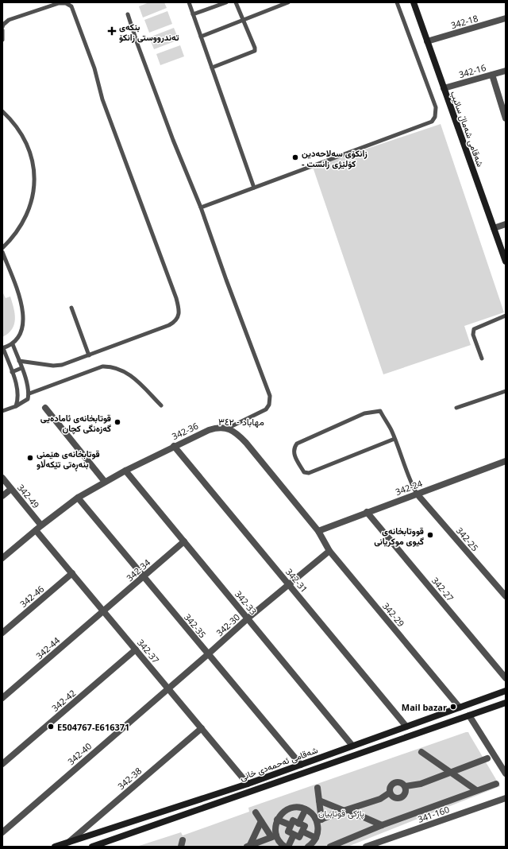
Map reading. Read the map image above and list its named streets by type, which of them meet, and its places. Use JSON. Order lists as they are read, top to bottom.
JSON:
{
  "streets": {
    "main road": ["شەقامی شەماڵ سائیب", "شەقامی ئەحمەدی خانی"],
    "street": [
      "342-18",
      "342-16",
      "342-36",
      "342-24",
      "342-49",
      "342-25",
      "342-34",
      "342-31",
      "342-27",
      "342-46",
      "342-33",
      "342-29",
      "342-30",
      "342-35",
      "342-44",
      "342-37",
      "342-42",
      "342-40",
      "342-38",
      "341-160"
    ]
  },
  "crossings": [
    ["342-18", "شەقامی شەماڵ سائیب"],
    ["342-16", "شەقامی شەماڵ سائیب"],
    ["342-36", "342-49"],
    ["342-36", "342-31"],
    ["342-36", "342-33"],
    ["342-36", "342-35"],
    ["342-36", "342-37"],
    ["342-24", "342-25"],
    ["342-24", "342-27"],
    ["342-24", "342-29"],
    ["342-34", "342-33"],
    ["342-34", "342-35"],
    ["342-34", "342-44"],
    ["342-34", "342-37"],
    ["342-31", "342-30"],
    ["342-31", "شەقامی ئەحمەدی خانی"],
    ["342-46", "342-37"],
    ["342-33", "342-30"],
    ["342-33", "شەقامی ئەحمەدی خانی"],
    ["342-29", "342-30"],
    ["342-29", "شەقامی ئەحمەدی خانی"],
    ["342-30", "342-35"],
    ["342-30", "342-37"],
    ["342-30", "342-40"],
    ["342-35", "شەقامی ئەحمەدی خانی"],
    ["342-44", "342-37"],
    ["342-37", "342-42"],
    ["342-37", "342-40"],
    ["342-37", "شەقامی ئەحمەدی خانی"],
    ["342-37", "342-38"],
    ["شەقامی ئەحمەدی خانی", "342-38"]
  ],
  "districts": ["مهاباد - ٣٤٢"],
  "parks": ["پارکی قوتابیان"],
  "places": {
    "health": ["بنکەی تەندرووستی زانکۆ"],
    "other": [
      "زانکۆی سەلاحەدین - کۆلێژی زانست",
      "قوتابخانەی ئامادەیی گەزەنگی کچان",
      "قوتابخانەی هێمنی بنەڕەتی تێکەڵاو",
      "قووتابخانەی گيوی موكريانی",
      "Mail bazar",
      "E504767-E616371"
    ]
  }
}
